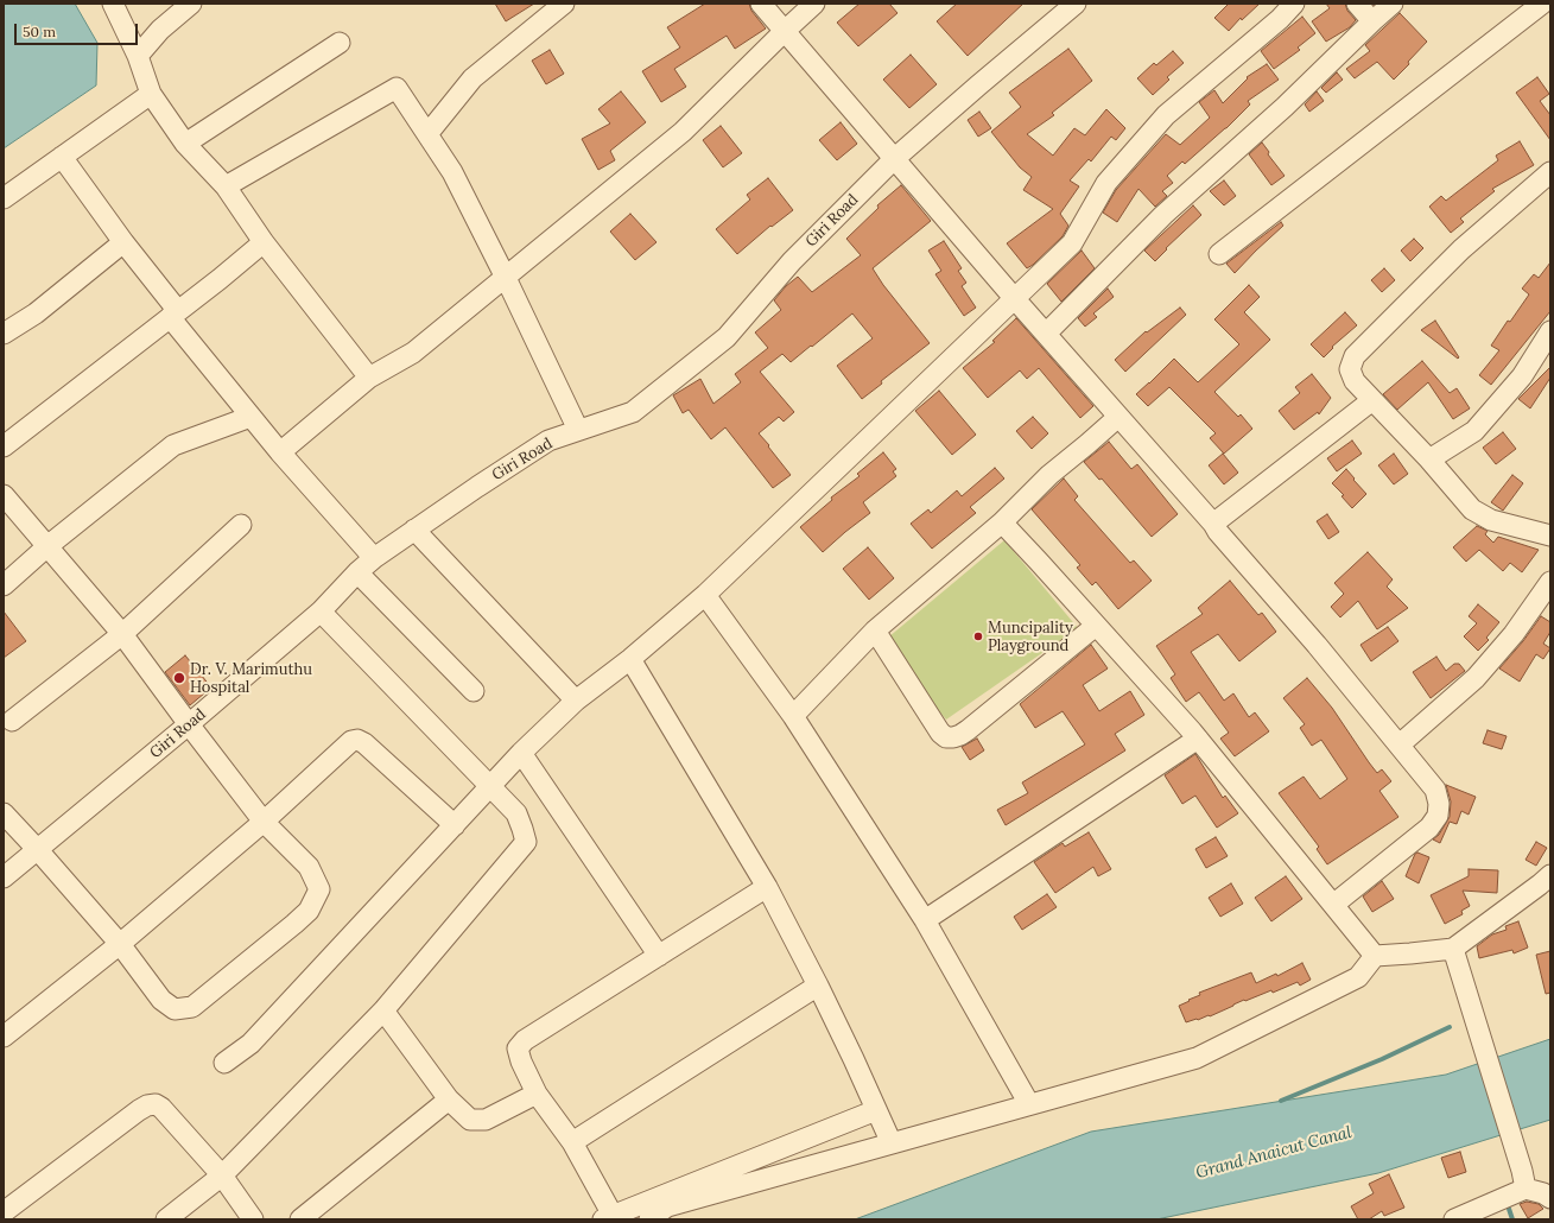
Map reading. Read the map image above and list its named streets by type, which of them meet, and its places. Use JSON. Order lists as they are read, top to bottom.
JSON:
{
  "streets": {
    "street": ["Giri Road"]
  },
  "water": ["Grand Anaicut Canal"],
  "places": ["Muncipality Playground", "Dr. V. Marimuthu Hospital"],
  "scale_bar": "50 m"
}
